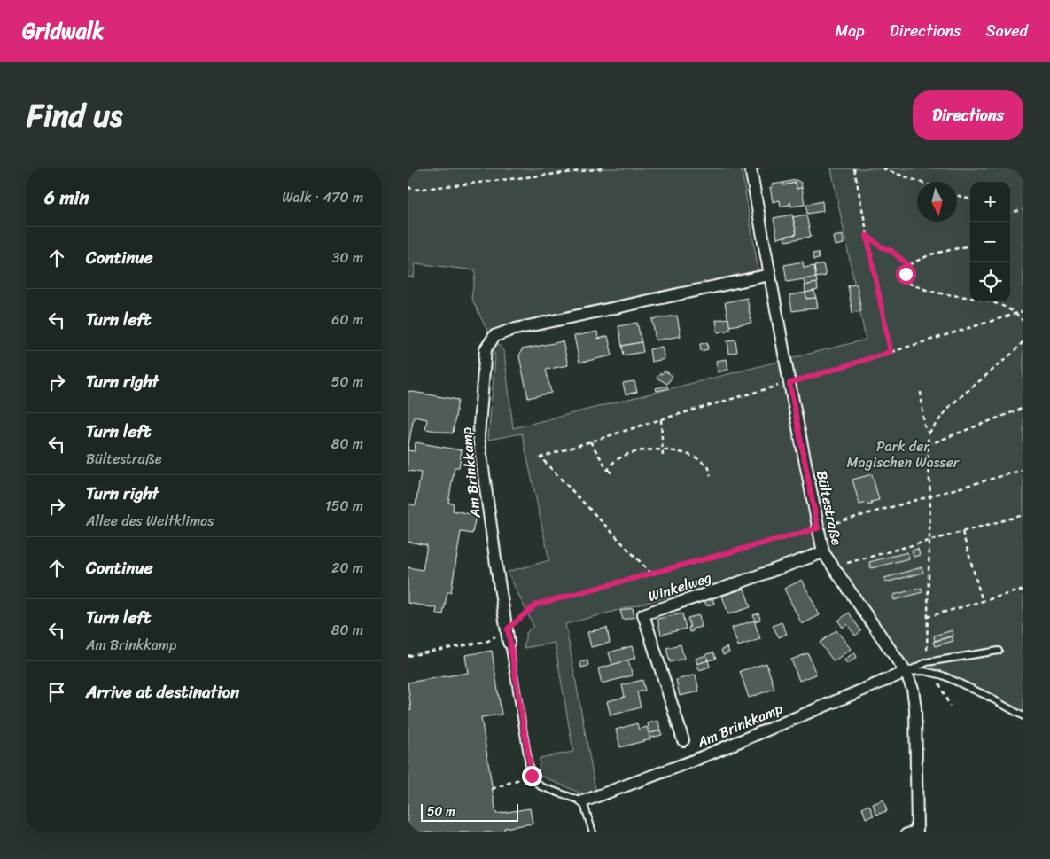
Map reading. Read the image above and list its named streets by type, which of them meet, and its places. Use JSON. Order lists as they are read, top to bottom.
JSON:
{
  "streets": {
    "street": ["Am Brinkkamp", "Bültestraße", "Winkelweg"]
  },
  "crossings": [
    ["Am Brinkkamp", "Bültestraße"],
    ["Bültestraße", "Winkelweg"]
  ],
  "parks": ["Park der Magischen Wasser"],
  "scale_bar": "50 m",
  "north": "bottom",
  "page": {
    "header": "Gridwalk",
    "nav": ["Map", "Directions", "Saved"],
    "title": "Find us",
    "buttons": "Directions",
    "heading": ["6 min", "Walk · 470 m"],
    "map_buttons": ["+", "−"],
    "list": [
      ["Continue", "30 m"],
      ["Turn left", "60 m"],
      ["Turn right", "50 m"],
      ["Turn left", "Bültestraße", "80 m"],
      ["Turn right", "Allee des Weltklimas", "150 m"],
      ["Continue", "20 m"],
      ["Turn left", "Am Brinkkamp", "80 m"],
      "Arrive at destination"
    ],
    "scale": "50 m"
  }
}
